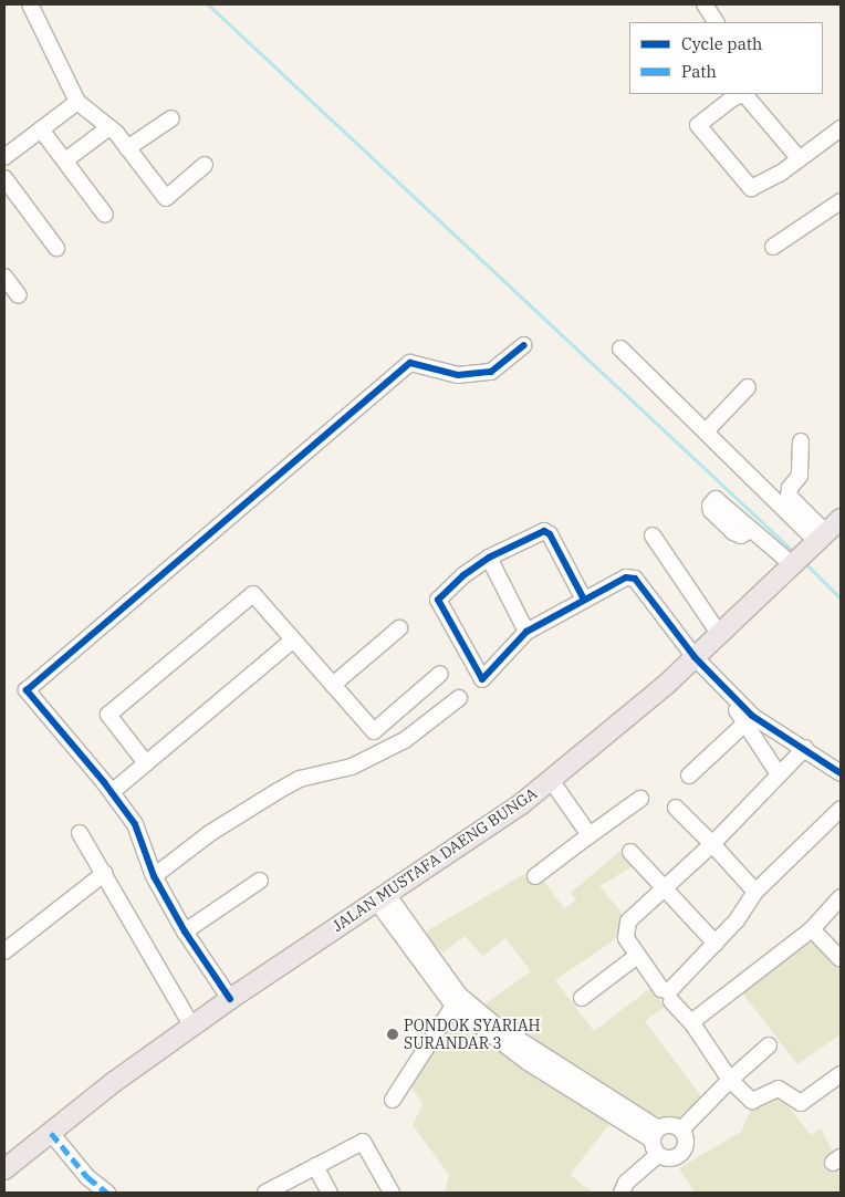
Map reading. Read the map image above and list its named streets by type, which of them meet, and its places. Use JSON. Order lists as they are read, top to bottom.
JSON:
{
  "streets": {
    "main road": ["JALAN MUSTAFA DAENG BUNGA"]
  },
  "places": ["PONDOK SYARIAH SURANDAR 3"],
  "legend": ["Cycle path", "Path"]
}
